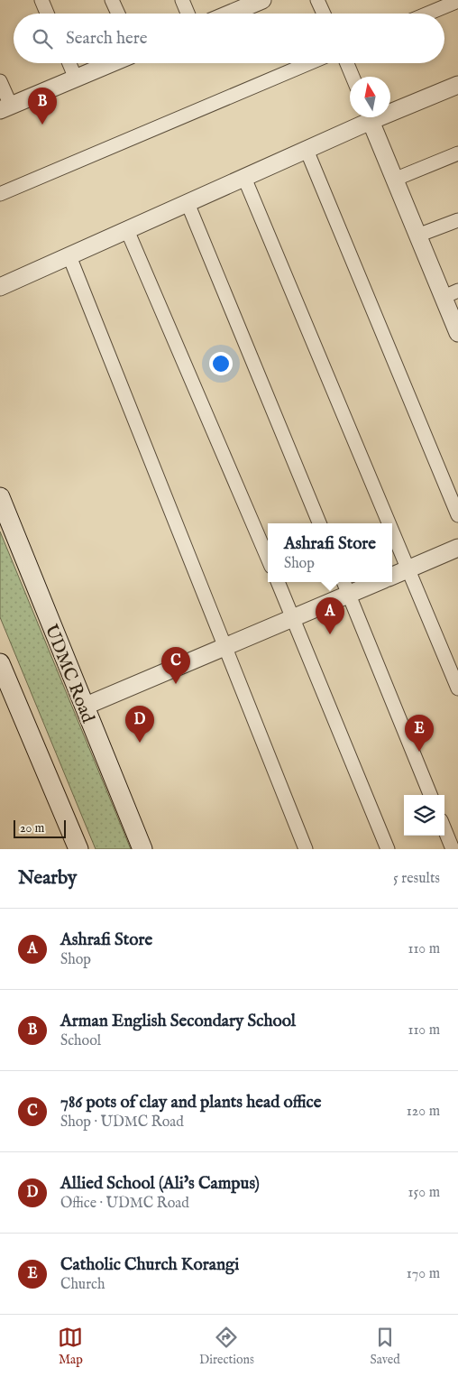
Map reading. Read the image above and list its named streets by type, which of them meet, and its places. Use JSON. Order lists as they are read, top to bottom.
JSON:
{
  "streets": {
    "main road": ["UDMC Road"]
  },
  "scale_bar": "20 m",
  "north": "top",
  "page": {
    "search": "Search here",
    "pins": [
      "B",
      "A",
      "C",
      "D",
      "E"
    ],
    "popup": ["Ashrafi Store", "Shop"],
    "scale": "20 m",
    "heading": ["Nearby", "5 results"],
    "list": [
      {
        "mark": "A",
        "name": "Ashrafi Store",
        "note": "Shop",
        "value": "110 m"
      },
      {
        "mark": "B",
        "name": "Arman English Secondary School",
        "note": "School",
        "value": "110 m"
      },
      {
        "mark": "C",
        "name": "786 pots of clay and plants head office",
        "note": "Shop · UDMC Road",
        "value": "120 m"
      },
      {
        "mark": "D",
        "name": "Allied School (Ali's Campus)",
        "note": "Office · UDMC Road",
        "value": "150 m"
      },
      {
        "mark": "E",
        "name": "Catholic Church Korangi",
        "note": "Church",
        "value": "170 m"
      }
    ],
    "nav": ["Map", "Directions", "Saved"]
  }
}
